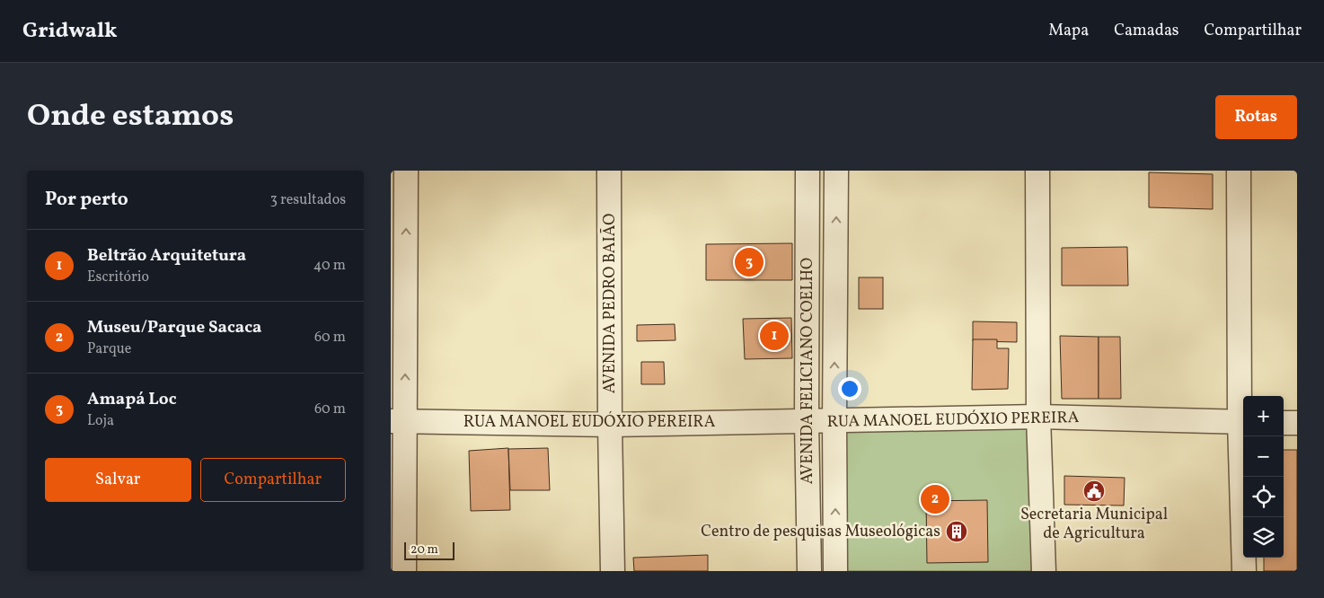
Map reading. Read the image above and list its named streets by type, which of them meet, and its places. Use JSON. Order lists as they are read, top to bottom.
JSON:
{
  "streets": {
    "street": ["AVENIDA PEDRO BAIÃO", "AVENIDA FELICIANO COELHO", "RUA MANOEL EUDÓXIO PEREIRA"]
  },
  "crossings": [
    ["AVENIDA PEDRO BAIÃO", "RUA MANOEL EUDÓXIO PEREIRA"],
    ["AVENIDA FELICIANO COELHO", "RUA MANOEL EUDÓXIO PEREIRA"]
  ],
  "places": {
    "public building": ["Secretaria Municipal de Agricultura"],
    "building": ["Centro de pesquisas Museológicas"]
  },
  "scale_bar": "20 m",
  "page": {
    "header": "Gridwalk",
    "nav": ["Mapa", "Camadas", "Compartilhar"],
    "title": "Onde estamos",
    "buttons": [
      "Rotas",
      ["Salvar", "Compartilhar"]
    ],
    "heading": ["Por perto", "3 resultados"],
    "list": [
      {
        "mark": "1",
        "name": "Beltrão Arquitetura",
        "note": "Escritório",
        "value": "40 m"
      },
      {
        "mark": "2",
        "name": "Museu/Parque Sacaca",
        "note": "Parque",
        "value": "60 m"
      },
      {
        "mark": "3",
        "name": "Amapá Loc",
        "note": "Loja",
        "value": "60 m"
      }
    ],
    "pins": ["3", "1", "2"],
    "map_buttons": ["+", "−"],
    "scale": "20 m"
  }
}
